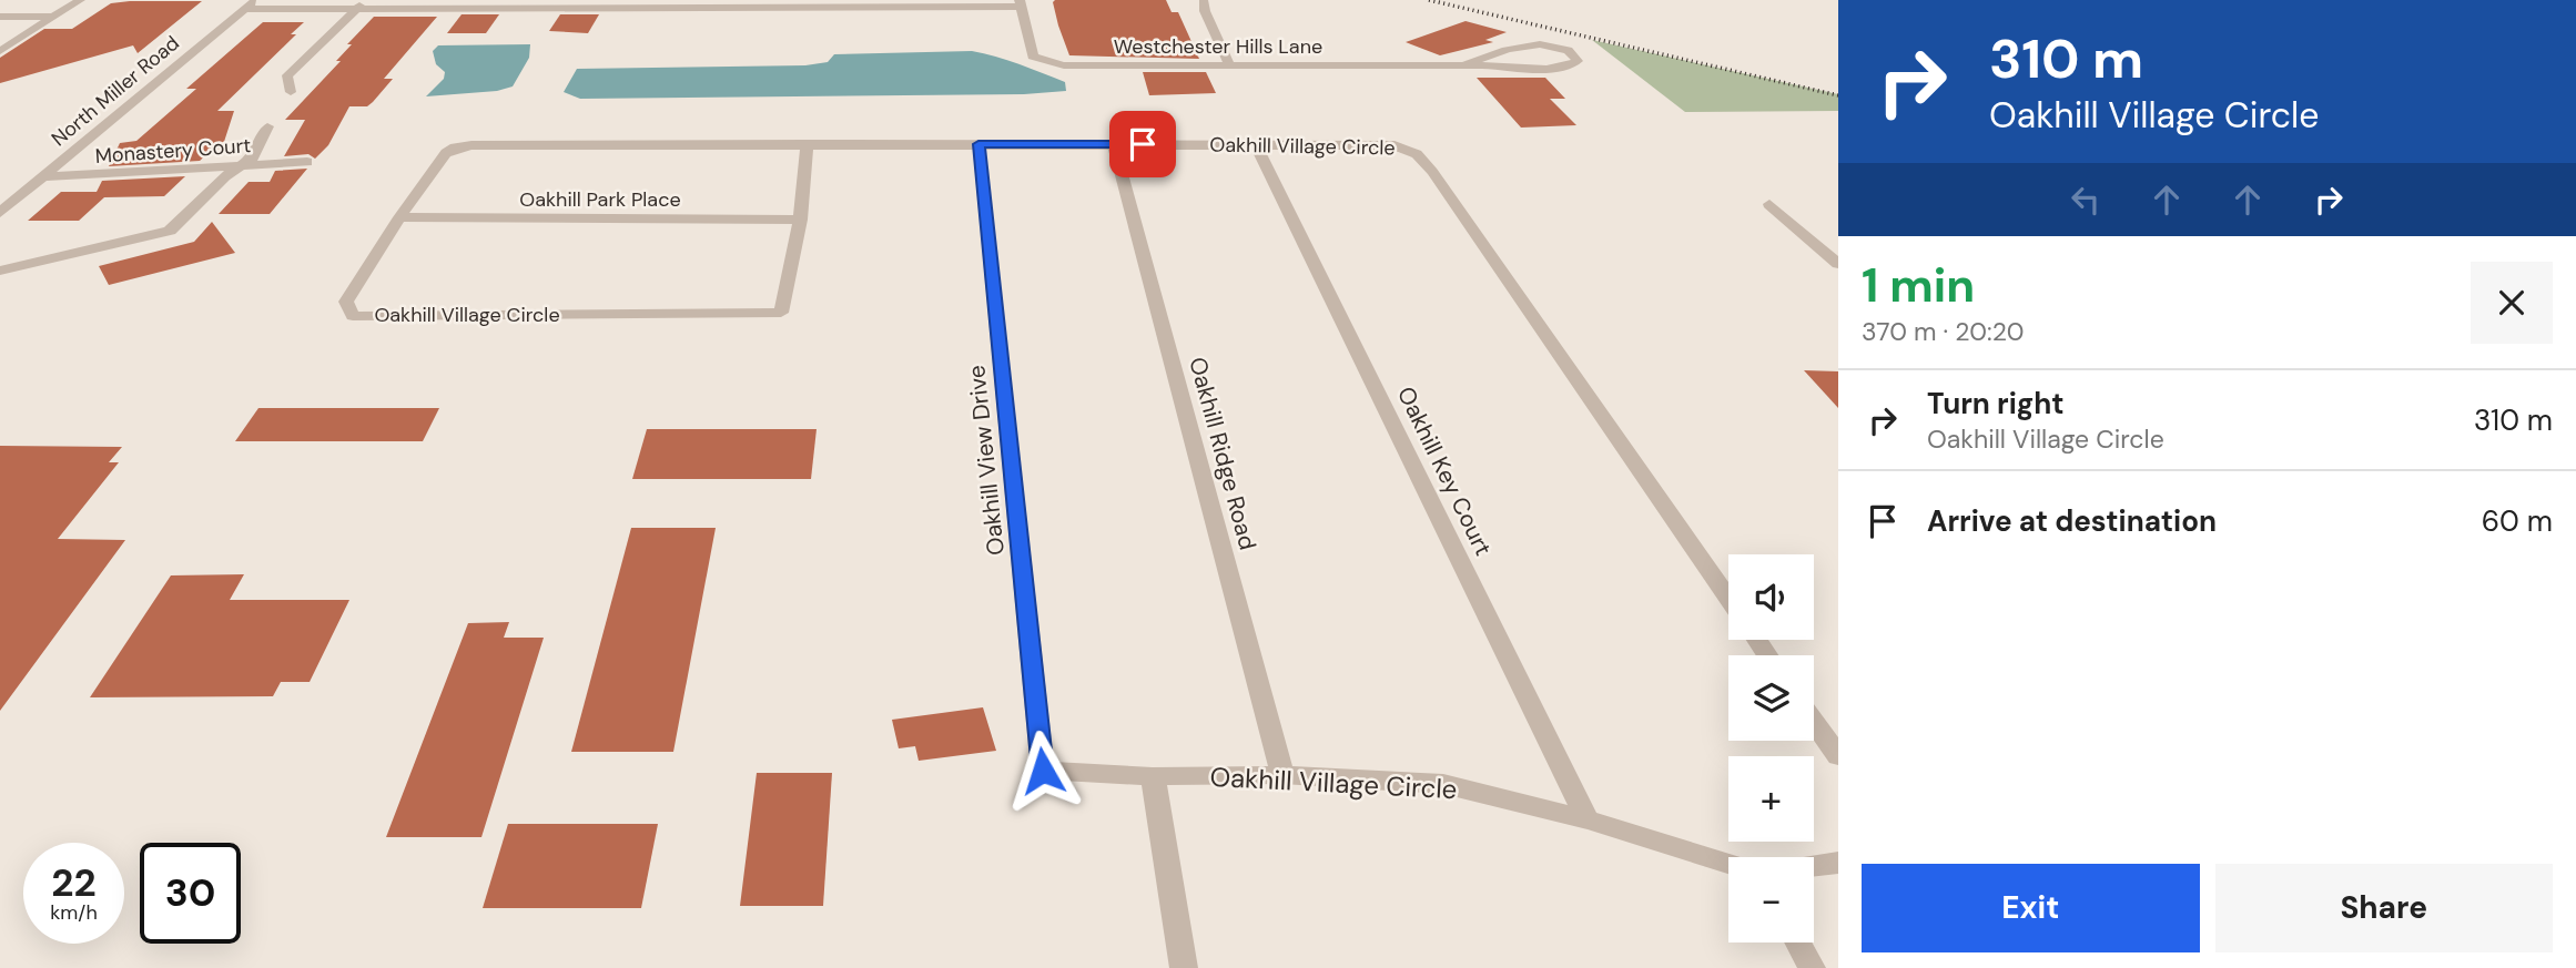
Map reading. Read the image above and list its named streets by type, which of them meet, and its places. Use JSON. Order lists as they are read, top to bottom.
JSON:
{
  "streets": {
    "street": [
      "Westchester Hills Lane",
      "North Miller Road",
      "Oakhill Village Circle",
      "Monastery Court",
      "Oakhill Park Place",
      "Oakhill Ridge Road",
      "Oakhill View Drive",
      "Oakhill Key Court"
    ]
  },
  "crossings": [
    ["North Miller Road", "Monastery Court"],
    ["Oakhill Village Circle", "Oakhill Park Place"],
    ["Oakhill Village Circle", "Oakhill Ridge Road"],
    ["Oakhill Village Circle", "Oakhill View Drive"],
    ["Oakhill Village Circle", "Oakhill Key Court"]
  ],
  "page": {
    "turn": ["310 m", "Oakhill Village Circle"],
    "heading": ["1 min", "370 m · 20:20"],
    "list": [
      {
        "name": "Turn right",
        "note": "Oakhill Village Circle",
        "value": "310 m"
      },
      {
        "name": "Arrive at destination",
        "value": "60 m"
      }
    ],
    "map_buttons": ["+", "−"],
    "speed": "22 km/h",
    "limit": "30",
    "buttons": ["Exit", "Share"]
  }
}
